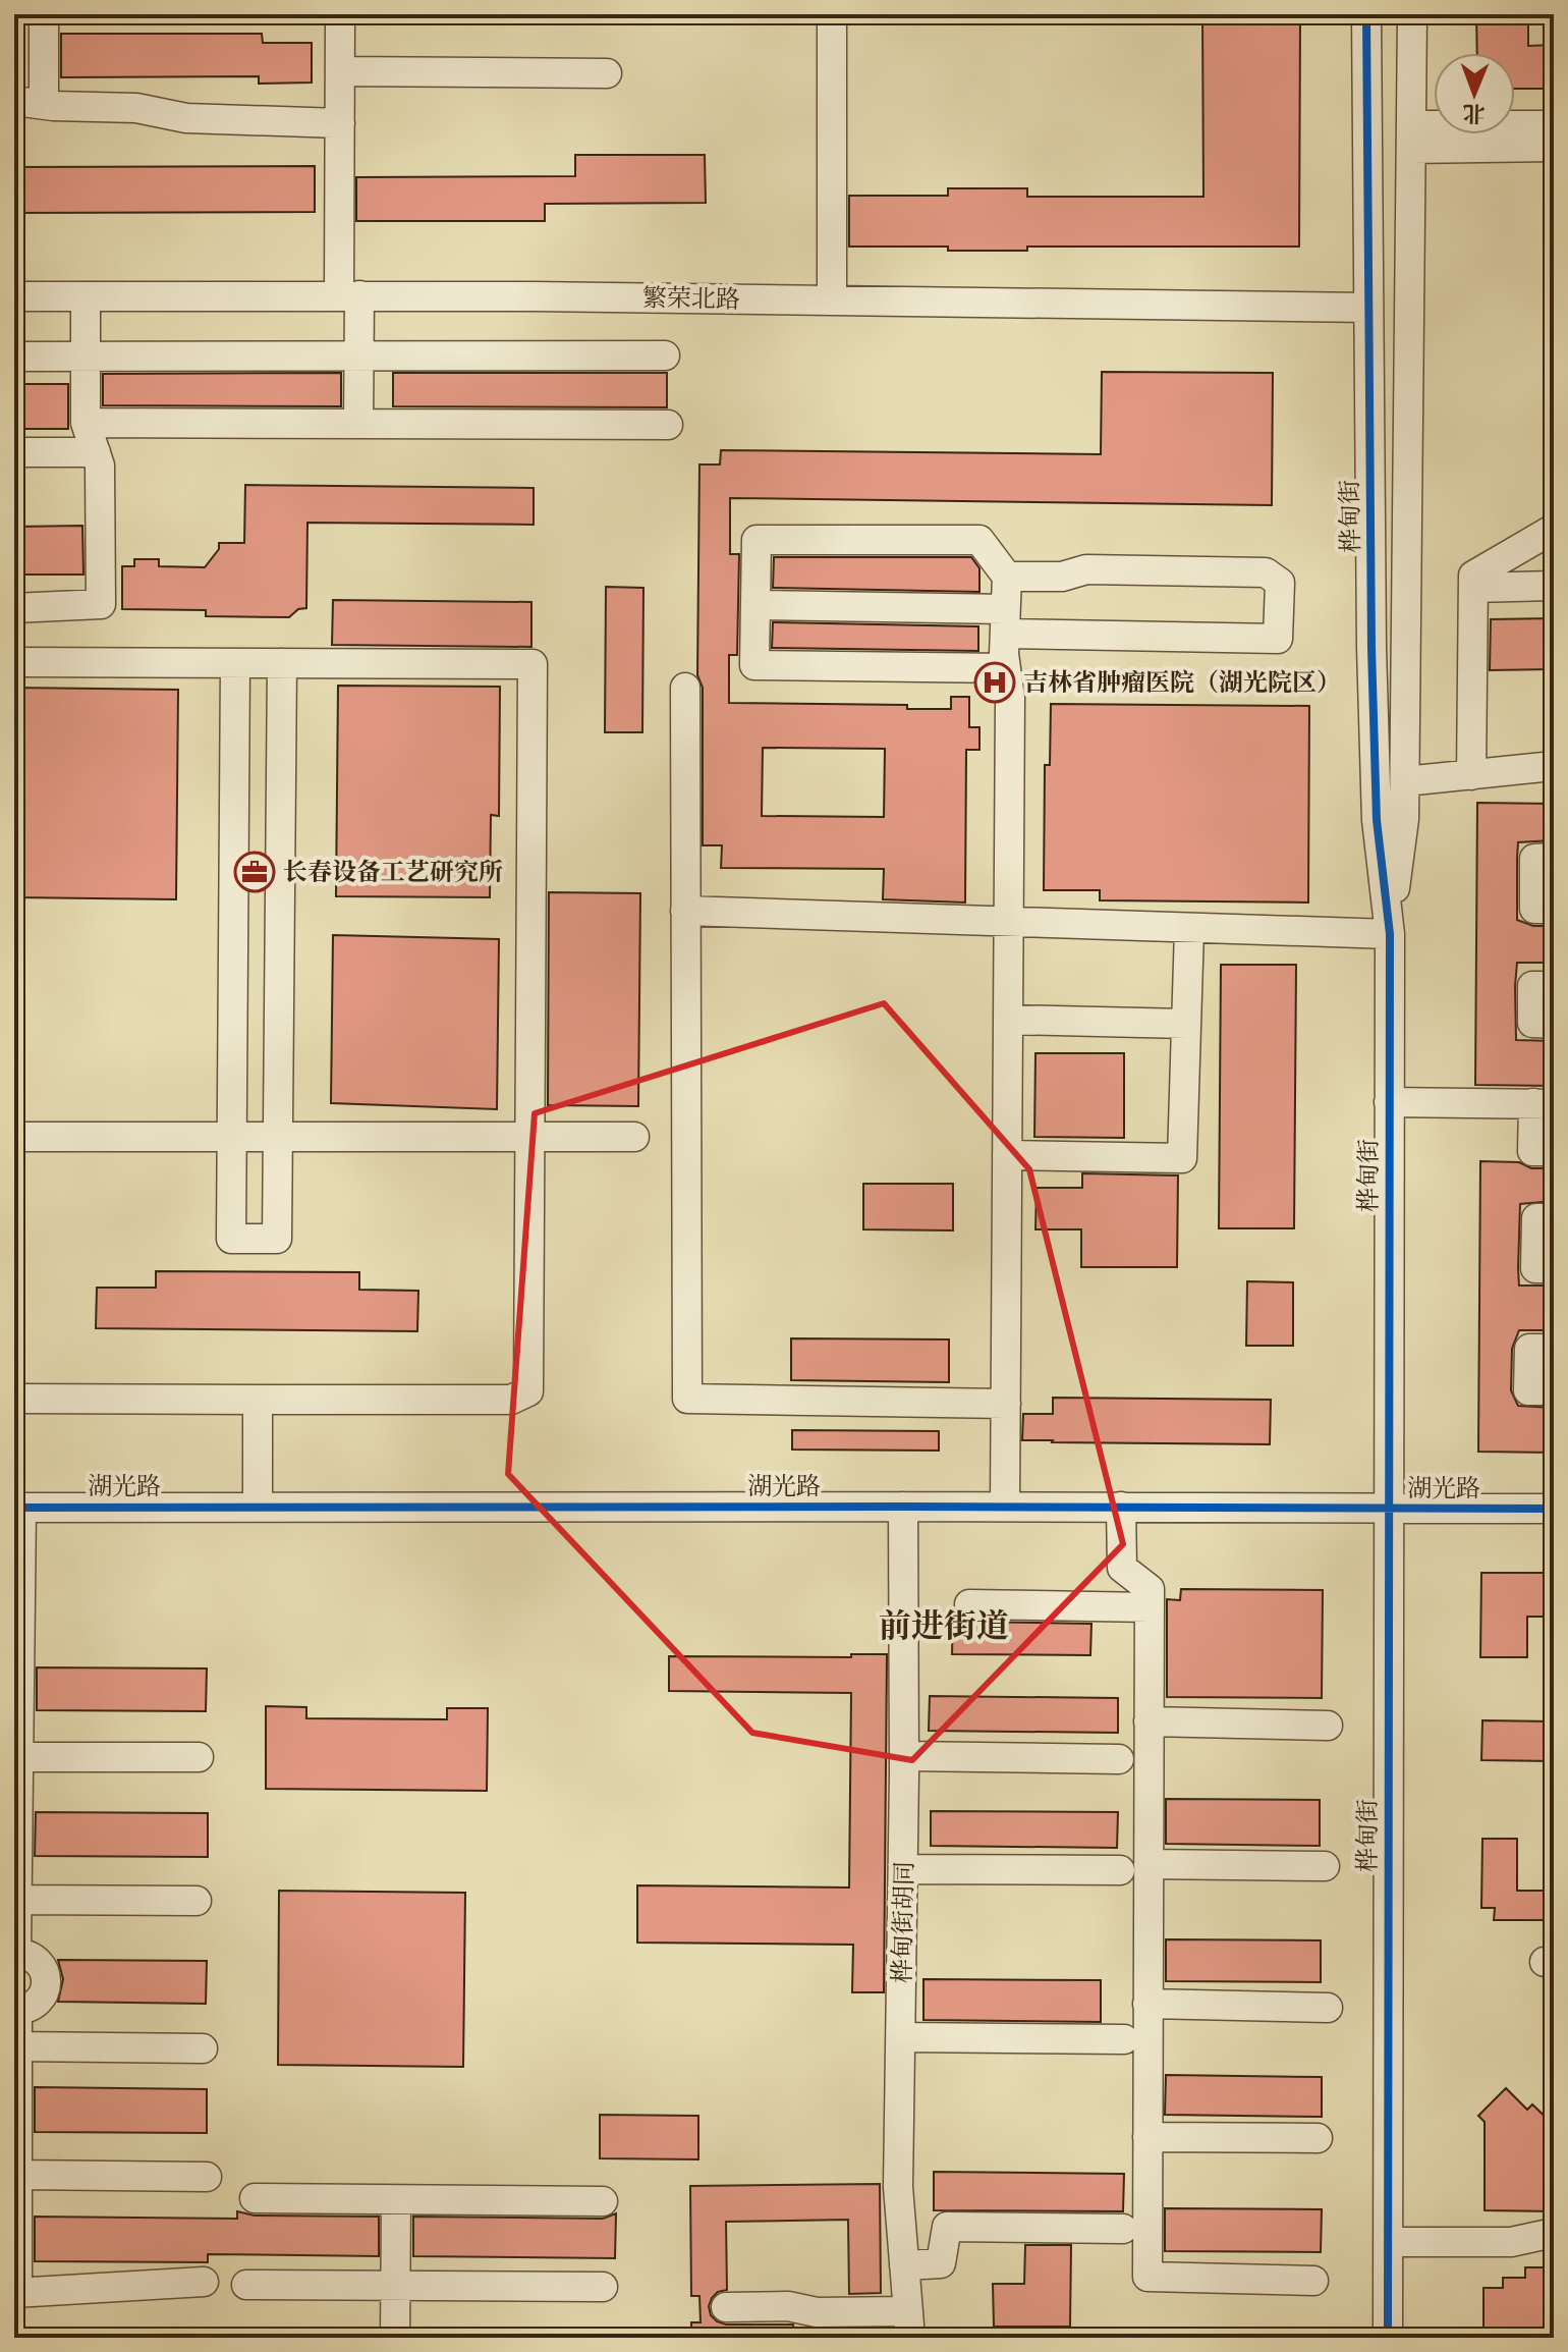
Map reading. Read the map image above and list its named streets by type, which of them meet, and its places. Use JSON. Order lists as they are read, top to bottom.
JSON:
{
  "streets": {
    "street": [
      "繁荣北路",
      "桦甸街",
      "湖光路",
      "桦甸街胡同"
    ]
  },
  "crossings": [
    ["繁荣北路", "桦甸街"],
    ["桦甸街", "湖光路"],
    ["湖光路", "桦甸街胡同"]
  ],
  "districts": ["前进街道"],
  "places": {
    "hospital": ["吉林省肿瘤医院（湖光院区）"],
    "office": ["长春设备工艺研究所"]
  },
  "north": "bottom"
}
